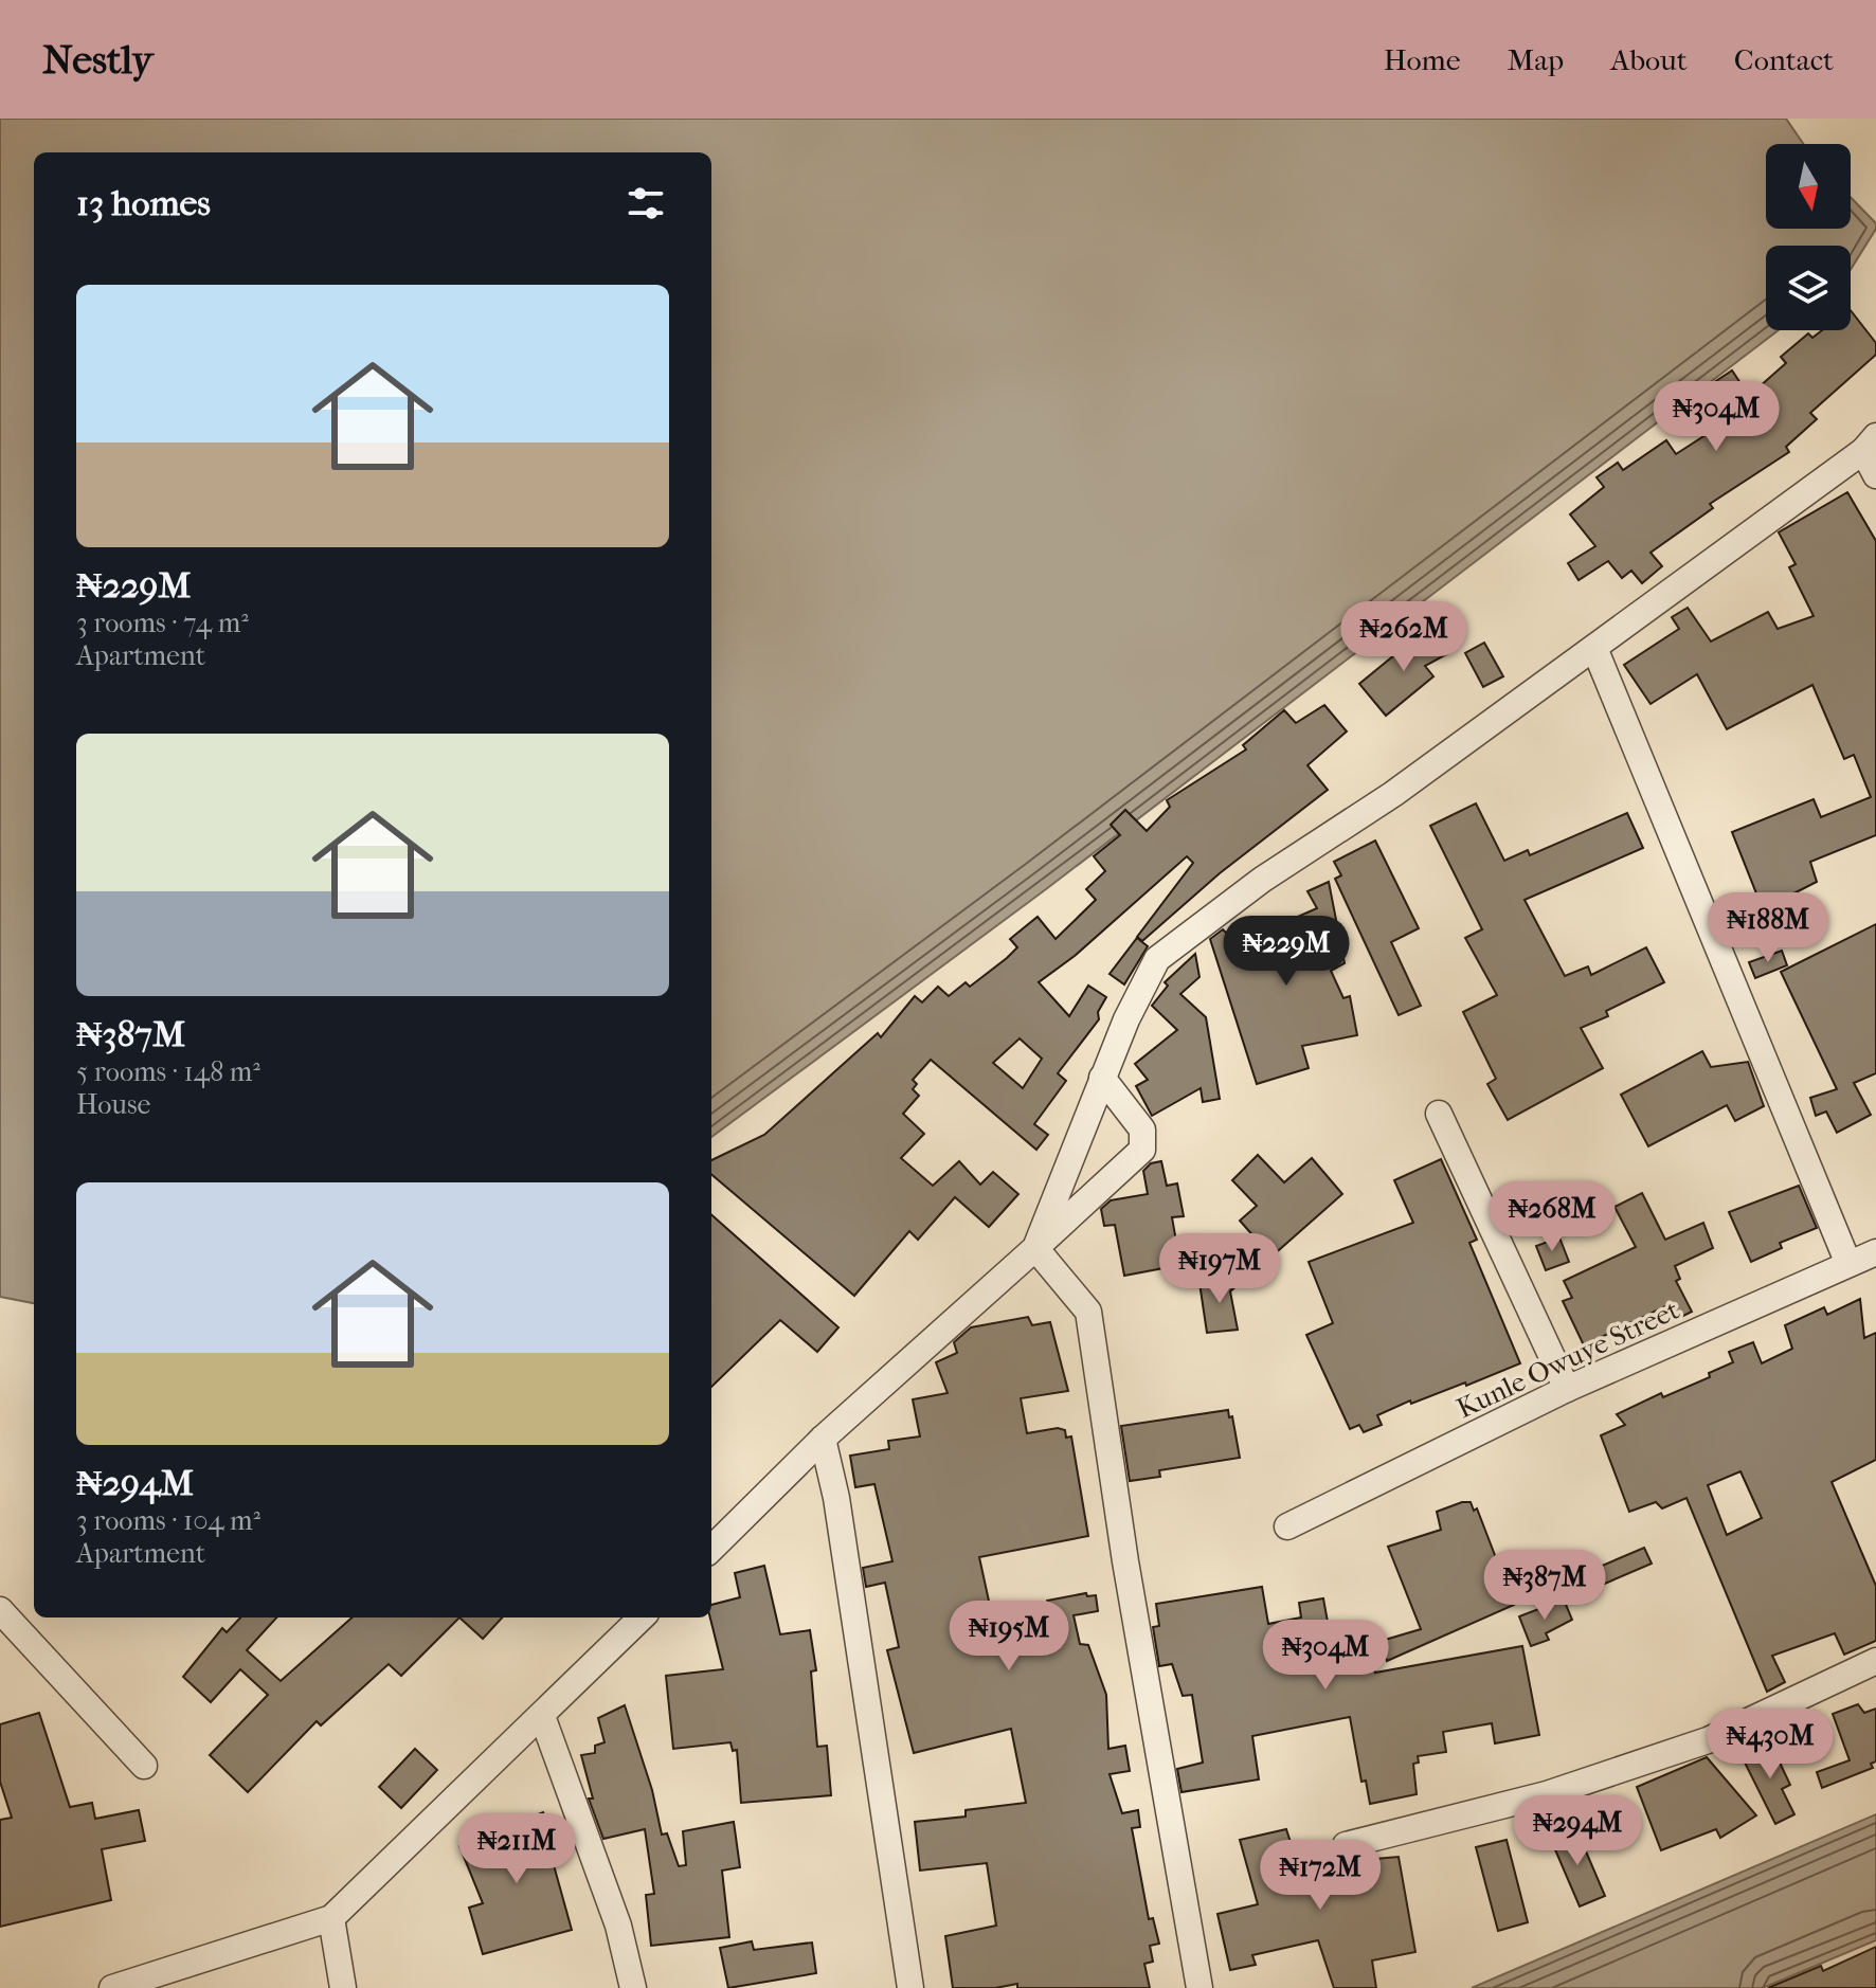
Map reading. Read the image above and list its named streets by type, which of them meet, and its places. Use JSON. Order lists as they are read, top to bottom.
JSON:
{
  "streets": {
    "street": ["Kunle Owuye Street"]
  },
  "north": "bottom",
  "page": {
    "header": "Nestly",
    "nav": [
      "Home",
      "Map",
      "About",
      "Contact"
    ],
    "heading": "13 homes",
    "list": [
      {
        "name": "₦229M",
        "note": "3 rooms · 74 m² · Apartment"
      },
      {
        "name": "₦387M",
        "note": "5 rooms · 148 m² · House"
      },
      {
        "name": "₦294M",
        "note": "3 rooms · 104 m² · Apartment"
      }
    ],
    "price": [
      "₦304M",
      "₦262M",
      "₦188M",
      "₦229M",
      "₦268M",
      "₦197M",
      "₦387M",
      "₦195M",
      "₦304M",
      "₦430M",
      "₦294M",
      "₦211M",
      "₦172M"
    ]
  }
}
